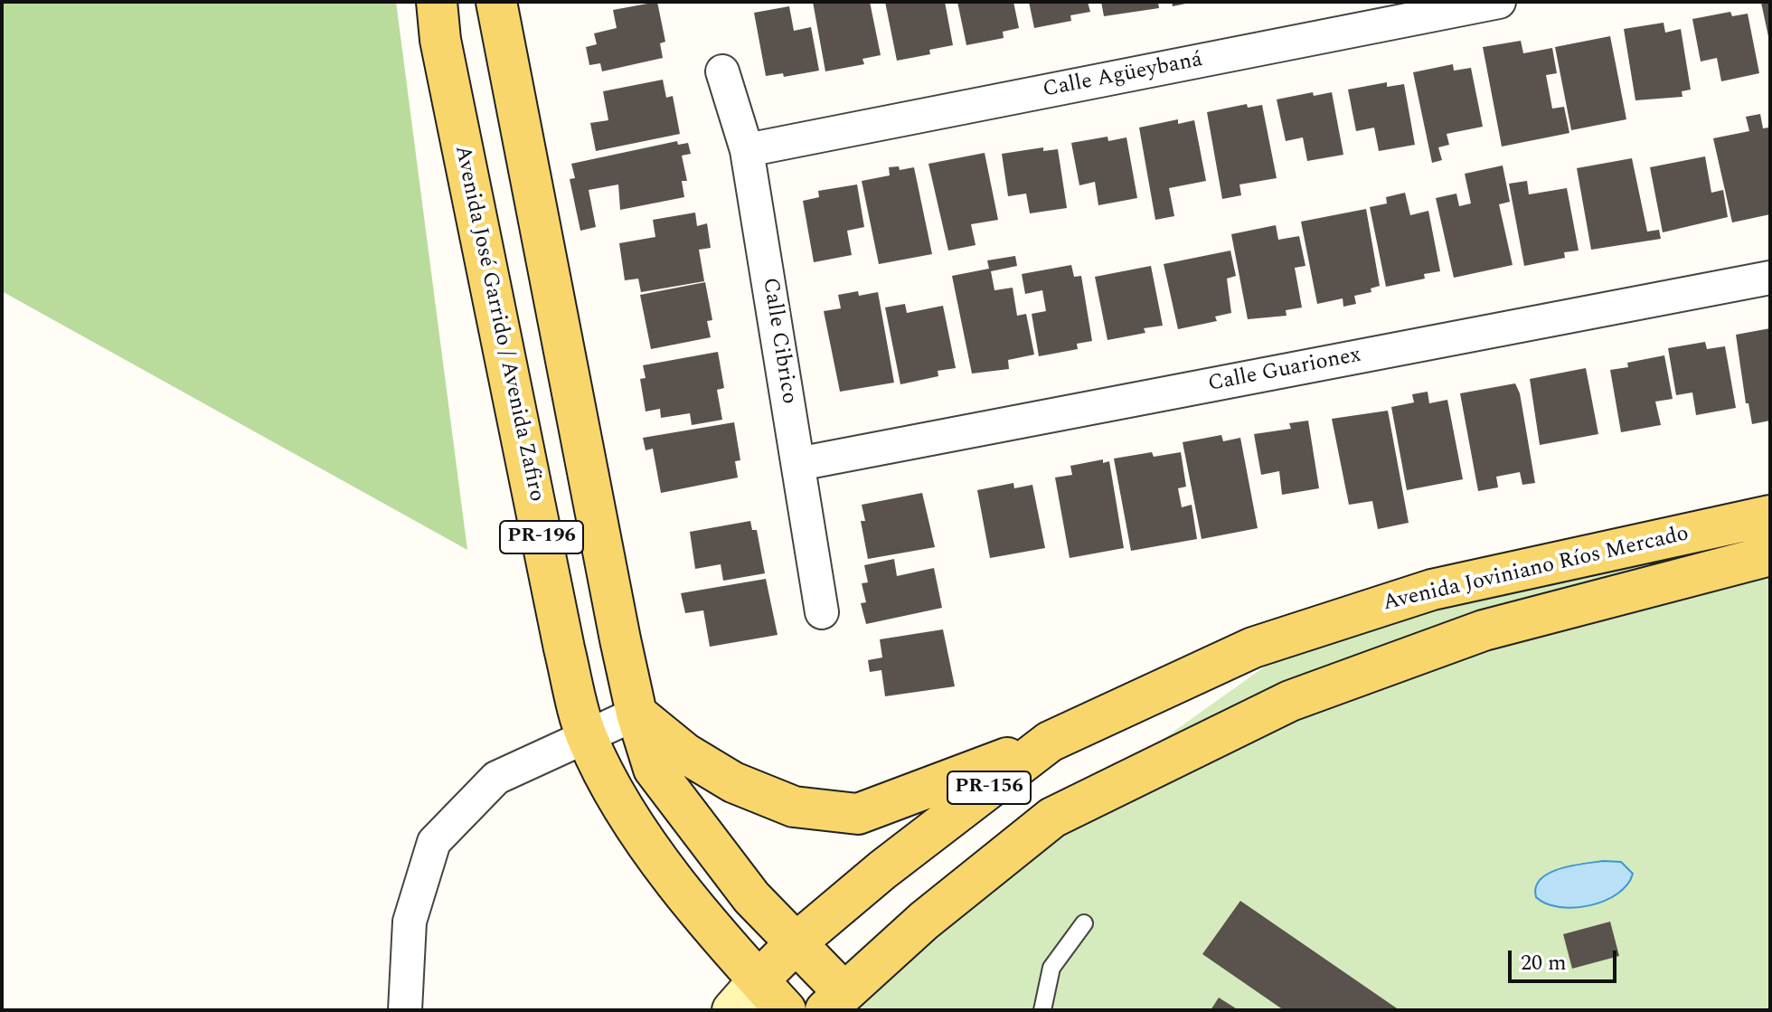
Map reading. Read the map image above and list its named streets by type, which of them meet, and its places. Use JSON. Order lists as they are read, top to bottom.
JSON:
{
  "streets": {
    "main road": [
      "Avenida José Garrido / Avenida Zafiro",
      "PR-196",
      "Avenida Joviniano Ríos Mercado",
      "PR-156"
    ],
    "street": ["Calle Agüeybaná", "Calle Cibrico", "Calle Guarionex"]
  },
  "crossings": [
    ["Calle Agüeybaná", "Calle Cibrico"],
    ["Avenida José Garrido / Avenida Zafiro", "Avenida Joviniano Ríos Mercado"],
    ["Calle Cibrico", "Calle Guarionex"],
    ["PR-196", "Avenida Joviniano Ríos Mercado"]
  ],
  "scale_bar": "20 m"
}
